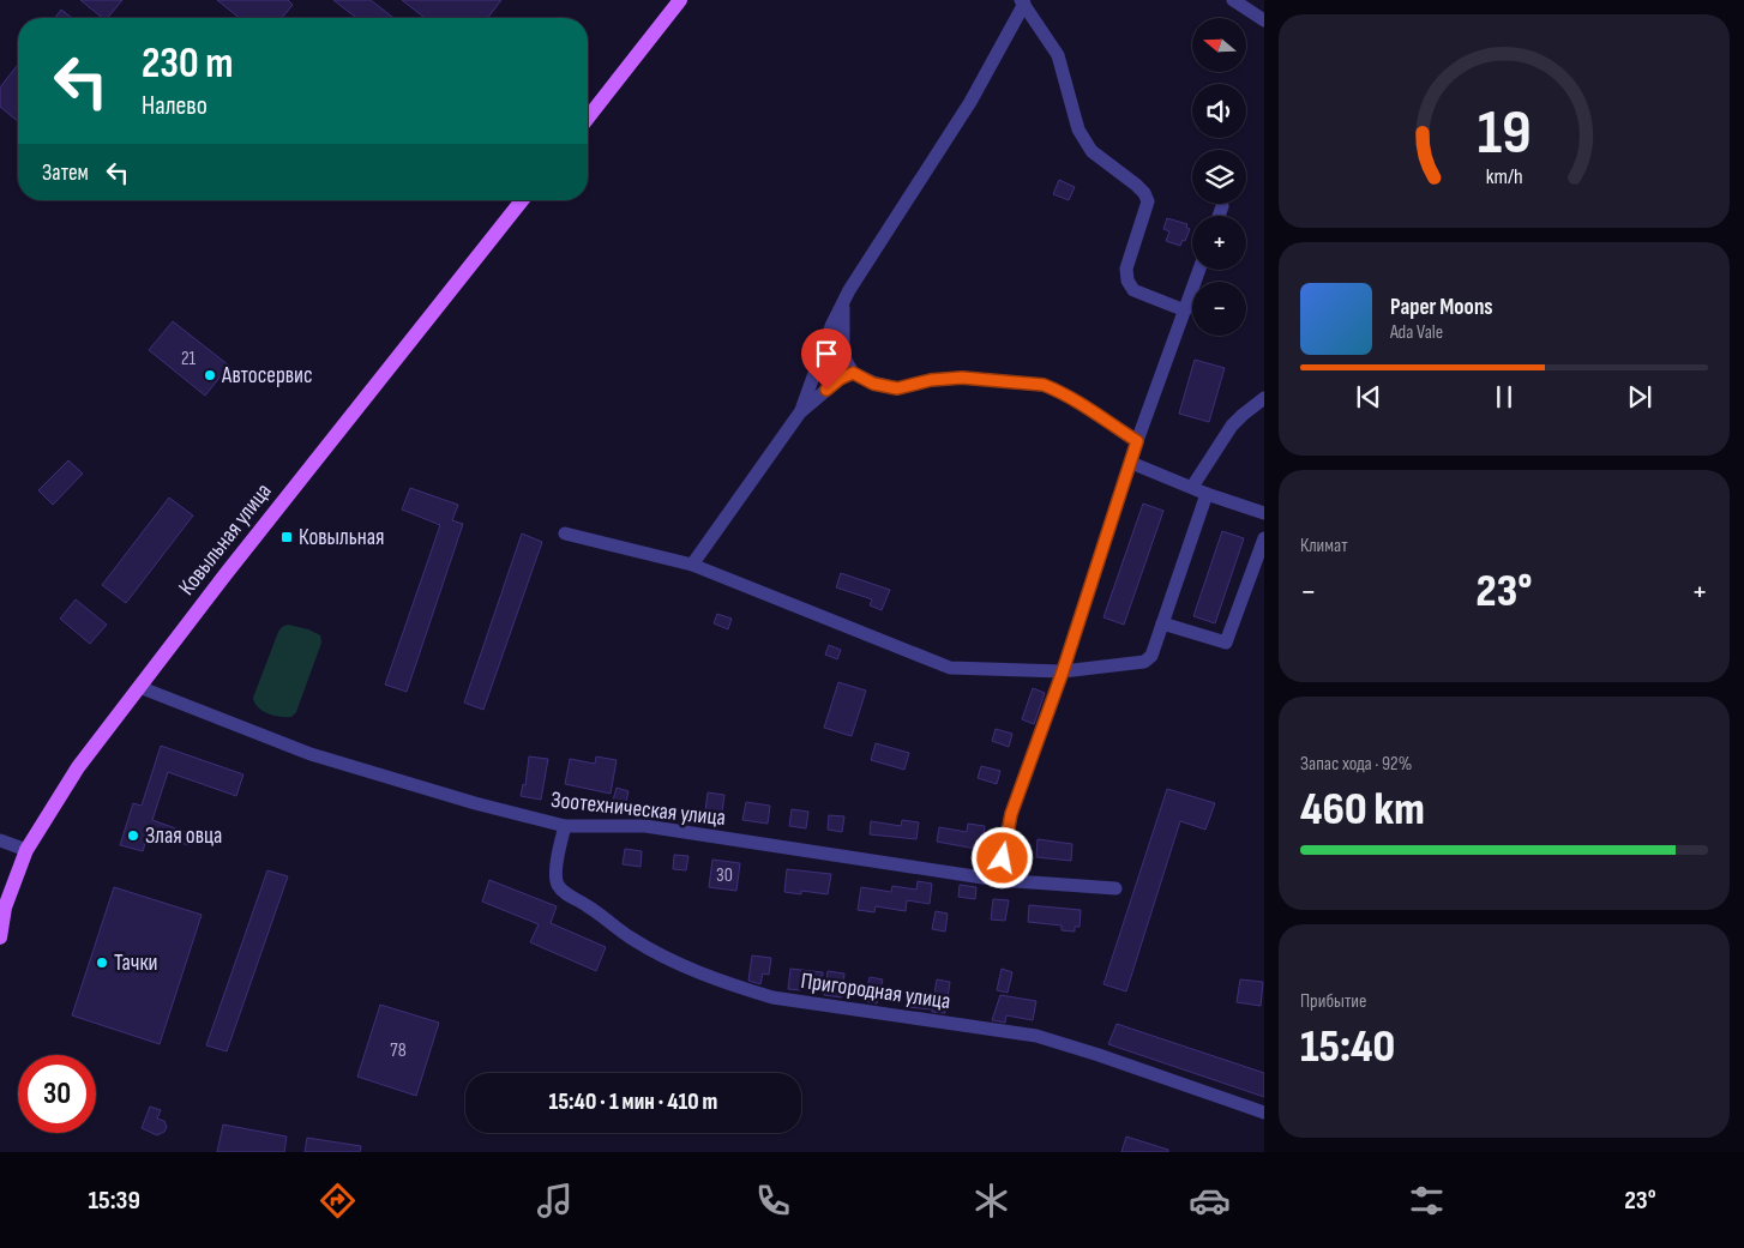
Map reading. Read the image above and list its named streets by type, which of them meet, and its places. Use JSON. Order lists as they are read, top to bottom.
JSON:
{
  "streets": {
    "main road": ["Ковыльная улица"],
    "street": ["Зоотехническая улица", "Пригородная улица"]
  },
  "crossings": [
    ["Ковыльная улица", "Зоотехническая улица"],
    ["Зоотехническая улица", "Пригородная улица"]
  ],
  "places": {
    "other": ["Автосервис", "Злая овца", "Тачки"],
    "transit": ["Ковыльная"]
  },
  "house_numbers": ["21", "30", "78"],
  "north": "left",
  "page": {
    "map_buttons": ["+", "−"],
    "turn": ["230 m", "Налево"],
    "then": "Затем",
    "song": ["Paper Moons", "Ada Vale"],
    "tile": [
      "Климат",
      ["Запас хода · 92%", "460 km"],
      ["Прибытие", "15:40"]
    ],
    "heat": ["−", "23°", "+"],
    "limit": "30",
    "trip": "15:40 · 1 мин · 410 m",
    "tabs": ["15:39", "23°"],
    "gauge": ["19", "km/h"]
  }
}
